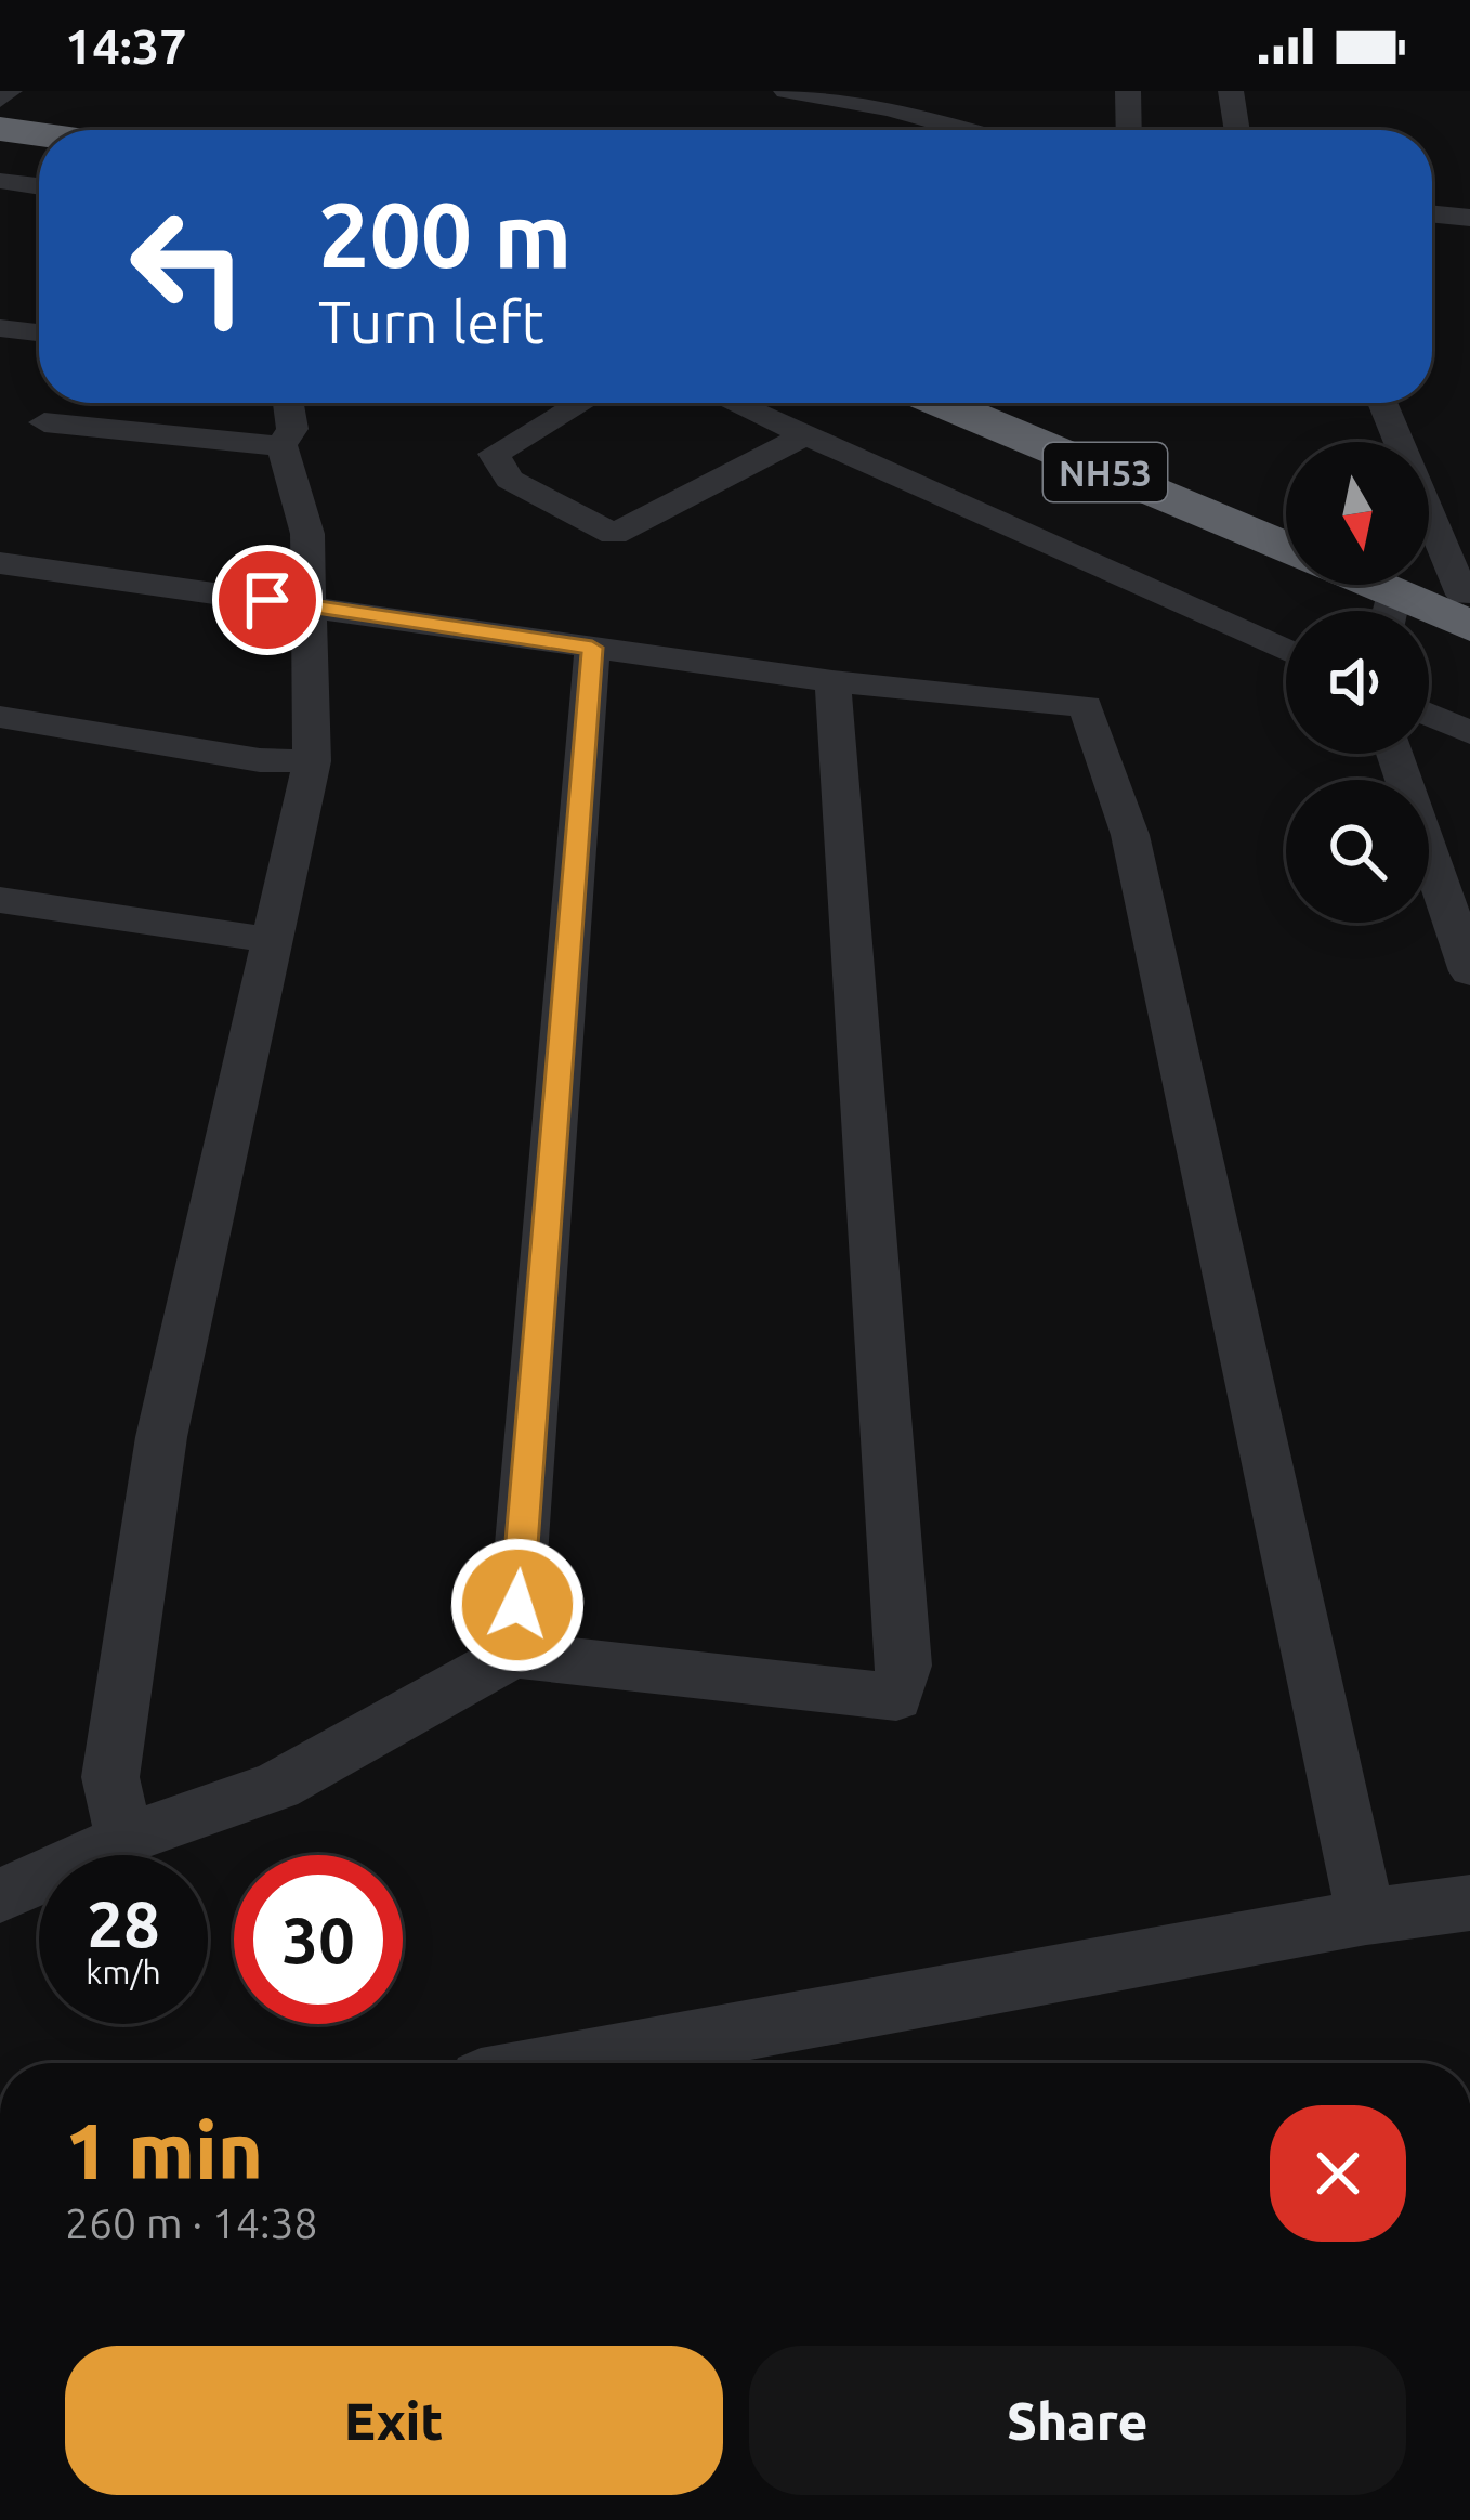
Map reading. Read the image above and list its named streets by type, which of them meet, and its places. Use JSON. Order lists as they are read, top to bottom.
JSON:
{
  "streets": {
    "highway": ["NH53"]
  },
  "north": "bottom",
  "page": {
    "status": "14:37",
    "turn": ["200 m", "Turn left"],
    "speed": "28 km/h",
    "limit": "30",
    "heading": ["1 min", "260 m · 14:38"],
    "buttons": ["Exit", "Share"]
  }
}
